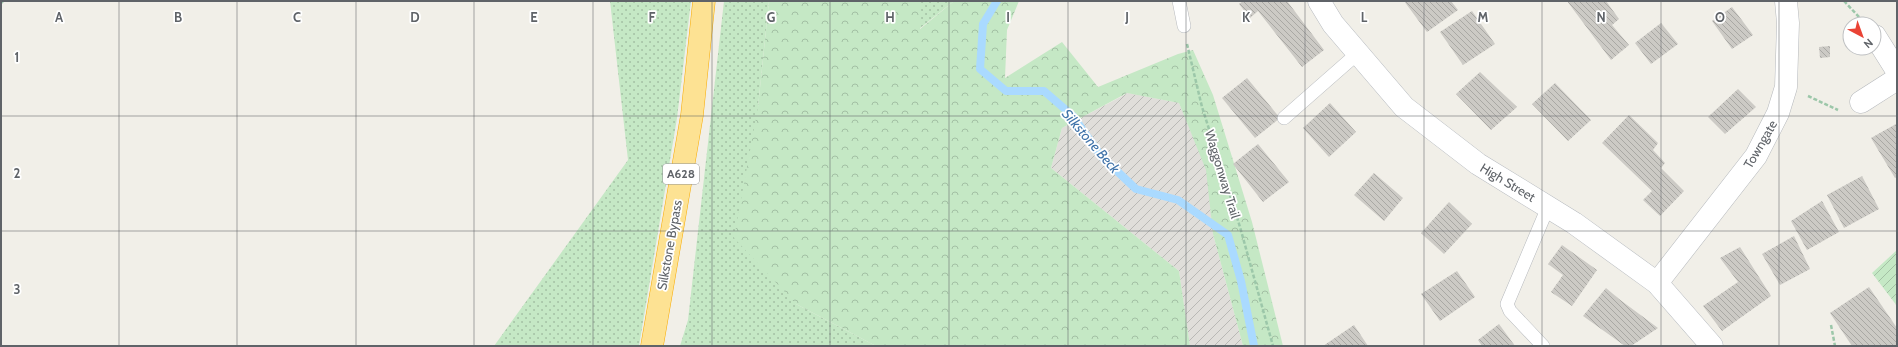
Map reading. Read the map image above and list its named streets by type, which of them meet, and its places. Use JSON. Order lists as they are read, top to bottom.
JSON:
{
  "streets": {
    "highway": ["A628", "Silkstone Bypass"],
    "street": ["Towngate", "High Street"],
    "path": ["Waggonway Trail"]
  },
  "crossings": [
    ["Towngate", "High Street"]
  ],
  "water": ["Silkstone Beck"],
  "north": "bottom right",
  "grid": {
    "columns": [
      "A",
      "B",
      "C",
      "D",
      "E",
      "F",
      "G",
      "H",
      "I",
      "J",
      "K",
      "L",
      "M",
      "N",
      "O"
    ],
    "rows": ["1", "2", "3"]
  }
}
